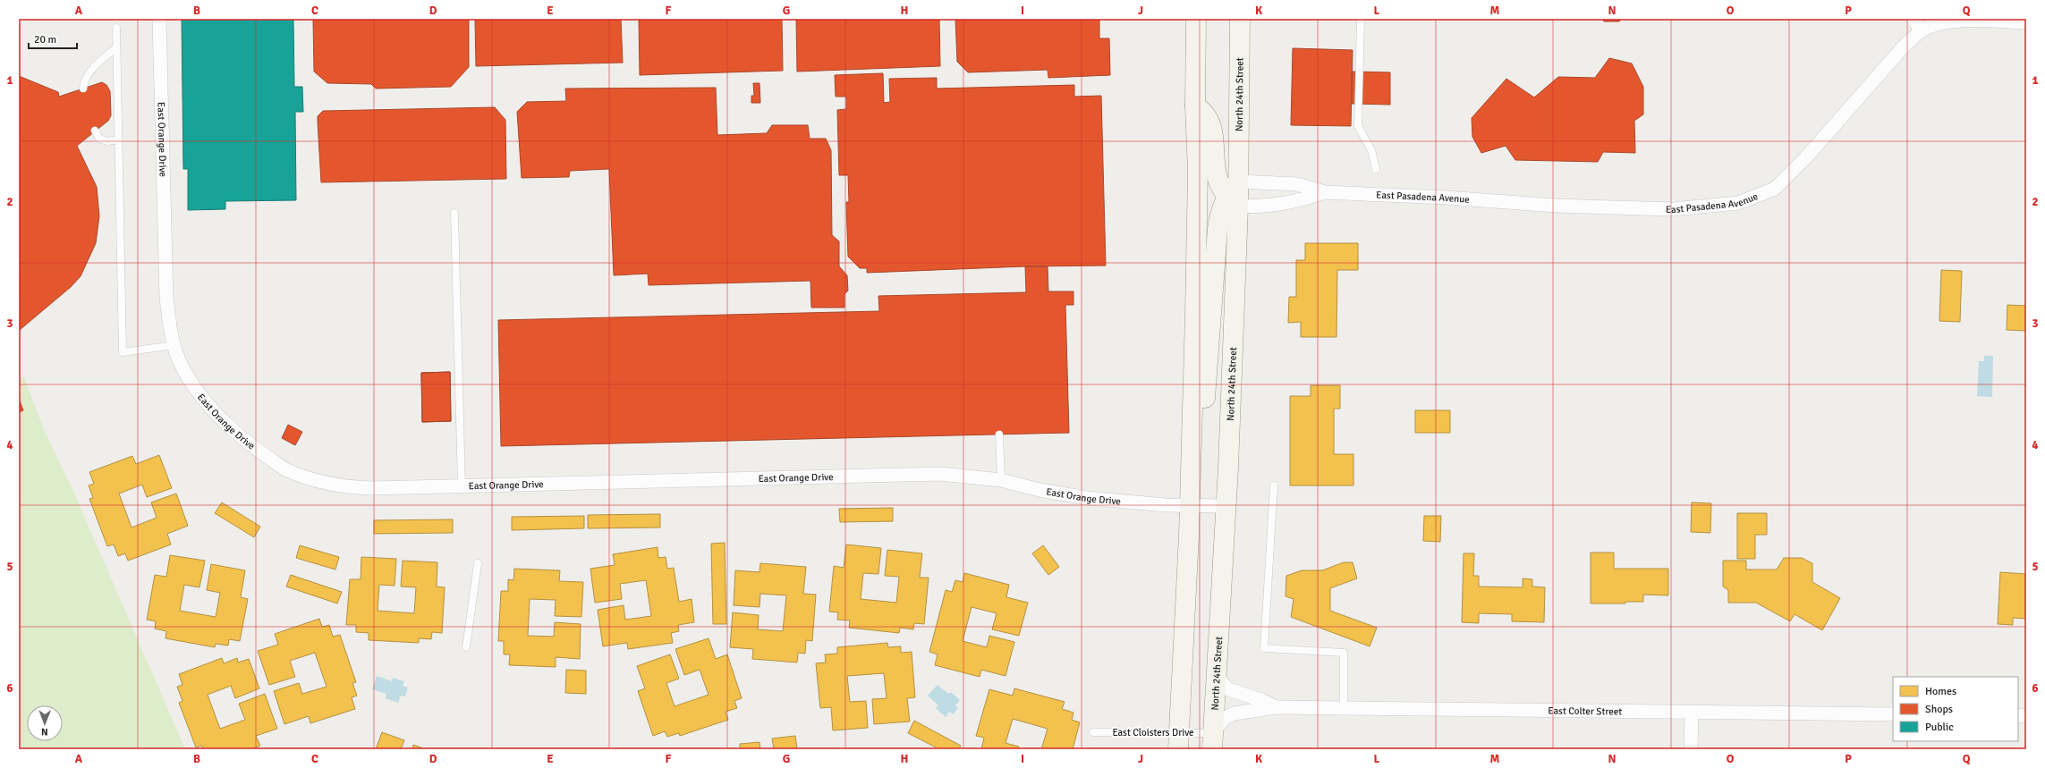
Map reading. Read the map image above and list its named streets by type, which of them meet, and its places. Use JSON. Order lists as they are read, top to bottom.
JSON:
{
  "streets": {
    "main road": ["North 24th Street"],
    "street": ["East Orange Drive", "East Pasadena Avenue", "East Colter Street"],
    "lane": ["East Cloisters Drive"]
  },
  "crossings": [
    ["North 24th Street", "East Orange Drive"],
    ["North 24th Street", "East Pasadena Avenue"],
    ["North 24th Street", "East Colter Street"],
    ["North 24th Street", "East Cloisters Drive"],
    ["East Colter Street", "East Cloisters Drive"]
  ],
  "legend": ["Homes", "Shops", "Public"],
  "scale_bar": "20 m",
  "north": "bottom",
  "grid": {
    "columns": [
      "A",
      "B",
      "C",
      "D",
      "E",
      "F",
      "G",
      "H",
      "I",
      "J",
      "K",
      "L",
      "M",
      "N",
      "O",
      "P",
      "Q"
    ],
    "rows": [
      "1",
      "2",
      "3",
      "4",
      "5",
      "6"
    ]
  }
}
